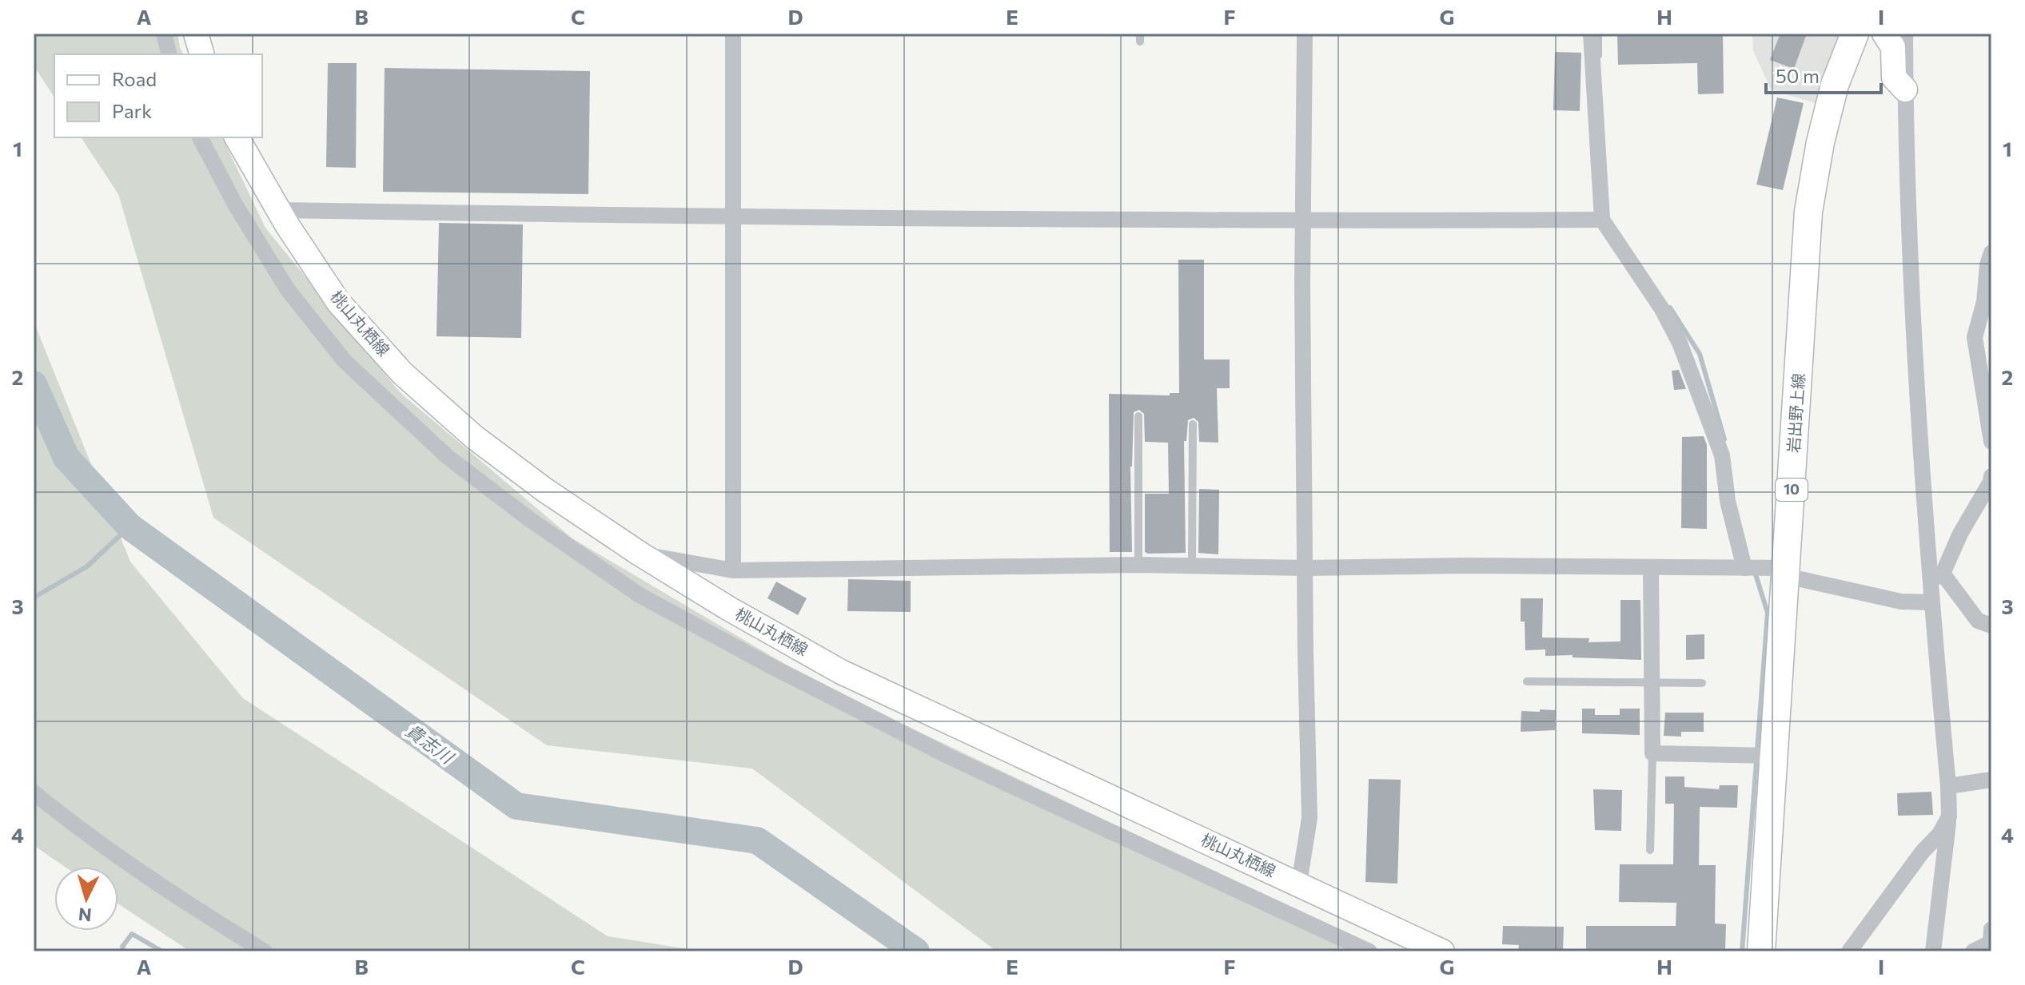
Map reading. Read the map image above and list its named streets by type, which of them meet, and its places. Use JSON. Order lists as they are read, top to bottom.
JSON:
{
  "streets": {
    "main road": ["桃山丸栖線", "岩出野上線", "10"]
  },
  "water": ["貴志川"],
  "legend": ["Road", "Park"],
  "scale_bar": "50 m",
  "north": "bottom",
  "grid": {
    "columns": [
      "A",
      "B",
      "C",
      "D",
      "E",
      "F",
      "G",
      "H",
      "I"
    ],
    "rows": [
      "1",
      "2",
      "3",
      "4"
    ]
  }
}
